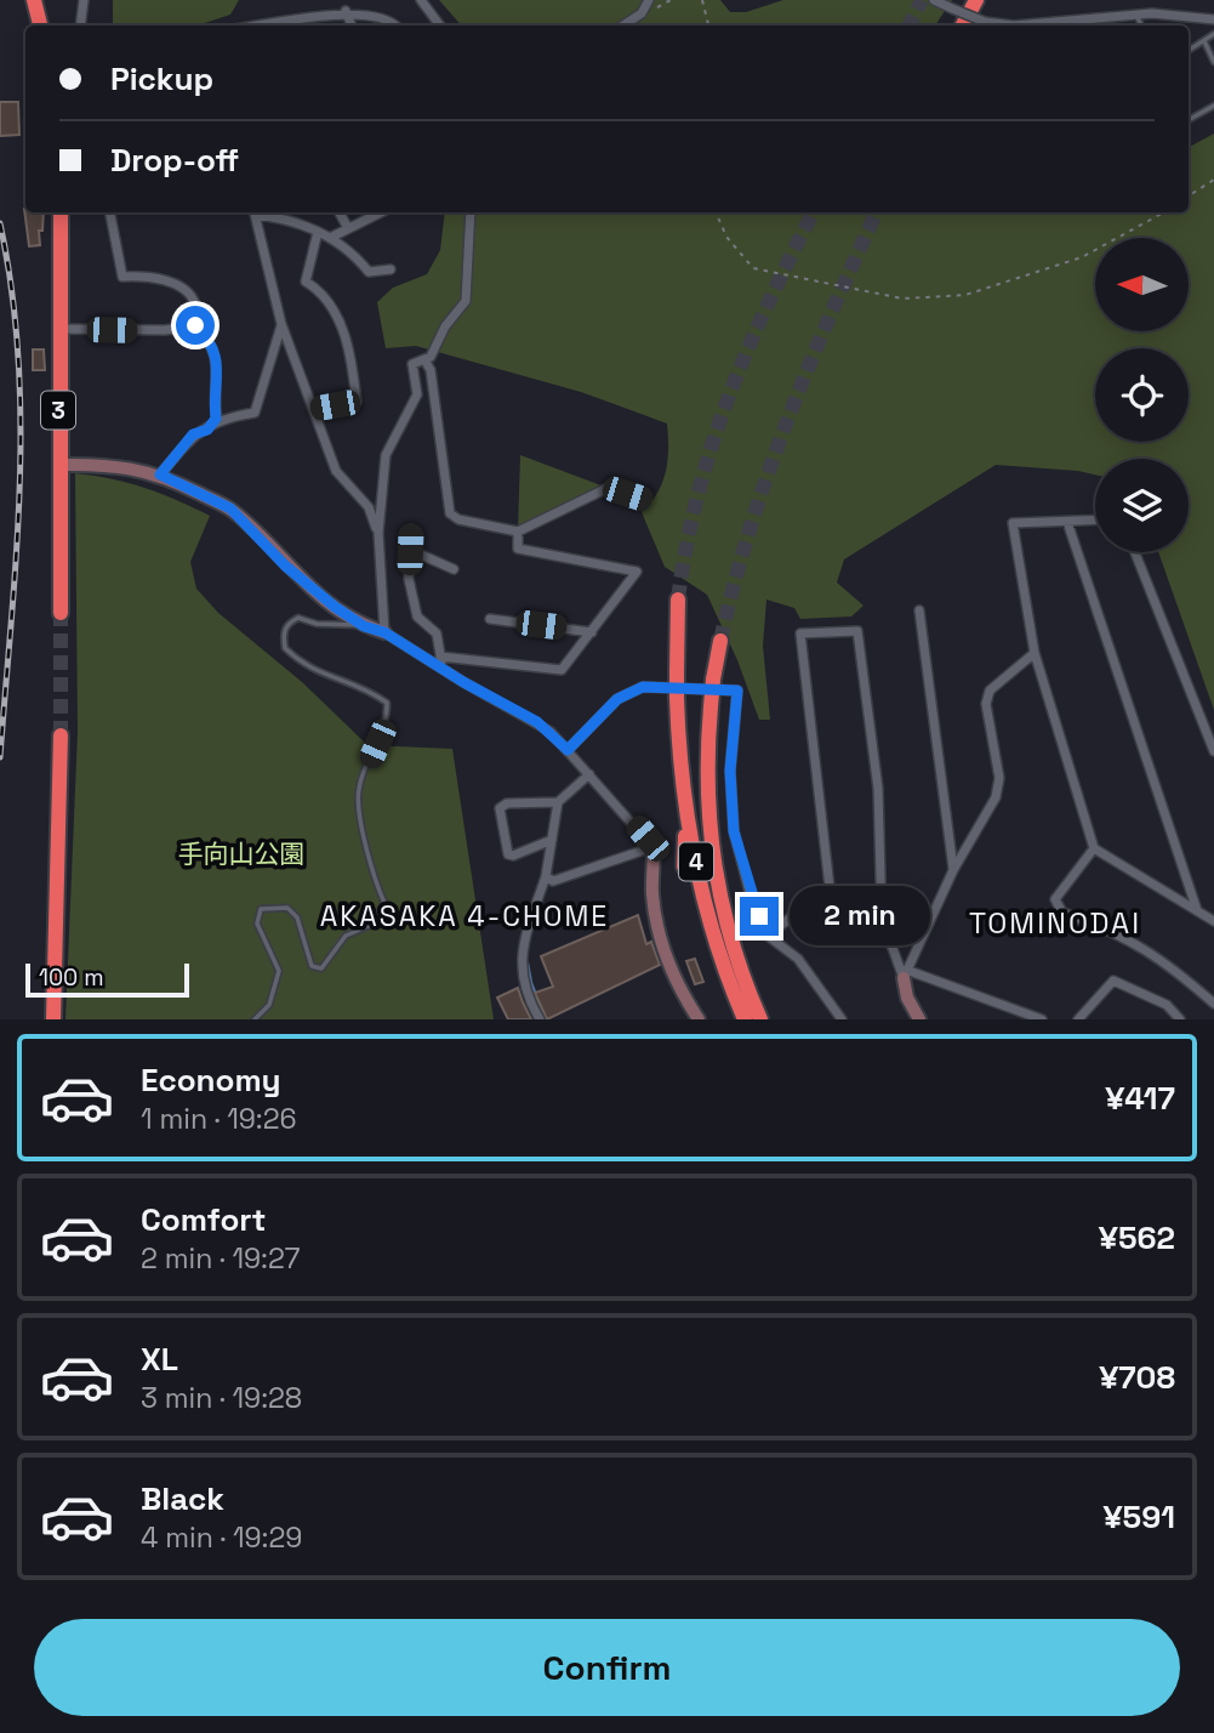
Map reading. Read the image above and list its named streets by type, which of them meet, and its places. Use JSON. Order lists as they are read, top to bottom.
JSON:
{
  "streets": {
    "highway": ["3", "4"]
  },
  "districts": ["AKASAKA 4-CHOME", "TOMINODAI"],
  "parks": ["手向山公園"],
  "scale_bar": "100 m",
  "north": "left",
  "page": {
    "banner": ["Pickup", "Drop-off"],
    "bubble": "2 min",
    "scale": "100 m",
    "list": [
      {
        "name": "Economy",
        "note": "1 min · 19:26",
        "value": "¥417"
      },
      {
        "name": "Comfort",
        "note": "2 min · 19:27",
        "value": "¥562"
      },
      {
        "name": "XL",
        "note": "3 min · 19:28",
        "value": "¥708"
      },
      {
        "name": "Black",
        "note": "4 min · 19:29",
        "value": "¥591"
      }
    ],
    "buttons": "Confirm"
  }
}
